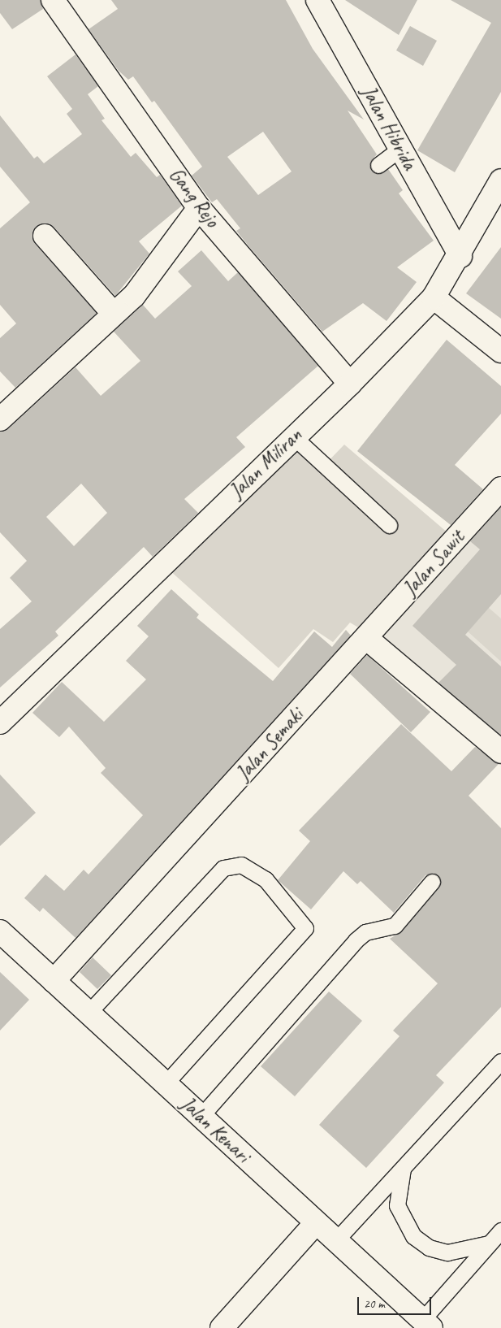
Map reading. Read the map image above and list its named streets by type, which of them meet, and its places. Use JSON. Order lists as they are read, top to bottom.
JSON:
{
  "streets": {
    "street": [
      "Jalan Hibrida",
      "Gang Rejo",
      "Jalan Miliran",
      "Jalan Sawit",
      "Jalan Semaki",
      "Jalan Kenari"
    ]
  },
  "crossings": [
    ["Jalan Hibrida", "Jalan Miliran"],
    ["Gang Rejo", "Jalan Miliran"],
    ["Jalan Sawit", "Jalan Semaki"],
    ["Jalan Semaki", "Jalan Kenari"]
  ],
  "scale_bar": "20 m"
}
